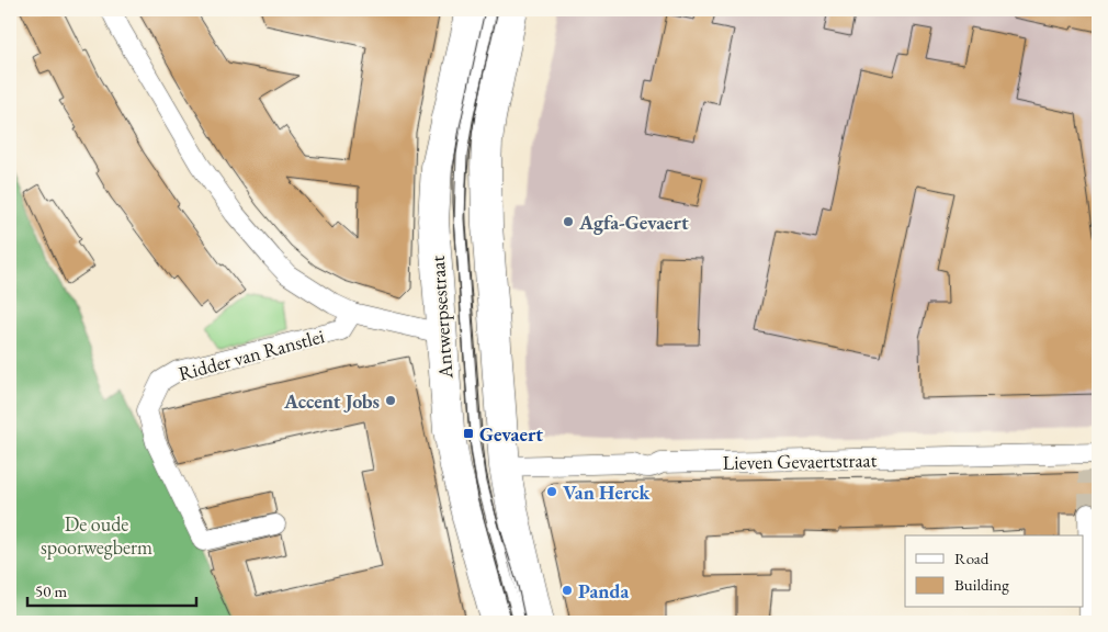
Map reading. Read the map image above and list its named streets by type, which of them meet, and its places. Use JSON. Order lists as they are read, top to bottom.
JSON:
{
  "streets": {
    "main road": ["Antwerpsestraat"],
    "street": ["Ridder van Ranstlei", "Lieven Gevaertstraat"]
  },
  "crossings": [
    ["Antwerpsestraat", "Ridder van Ranstlei"]
  ],
  "parks": ["De oude spoorwegberm"],
  "places": {
    "other": [
      "Agfa-Gevaert",
      "Accent Jobs",
      "Van Herck",
      "Panda"
    ],
    "transit": ["Gevaert"]
  },
  "legend": ["Road", "Building"],
  "scale_bar": "50 m"
}
